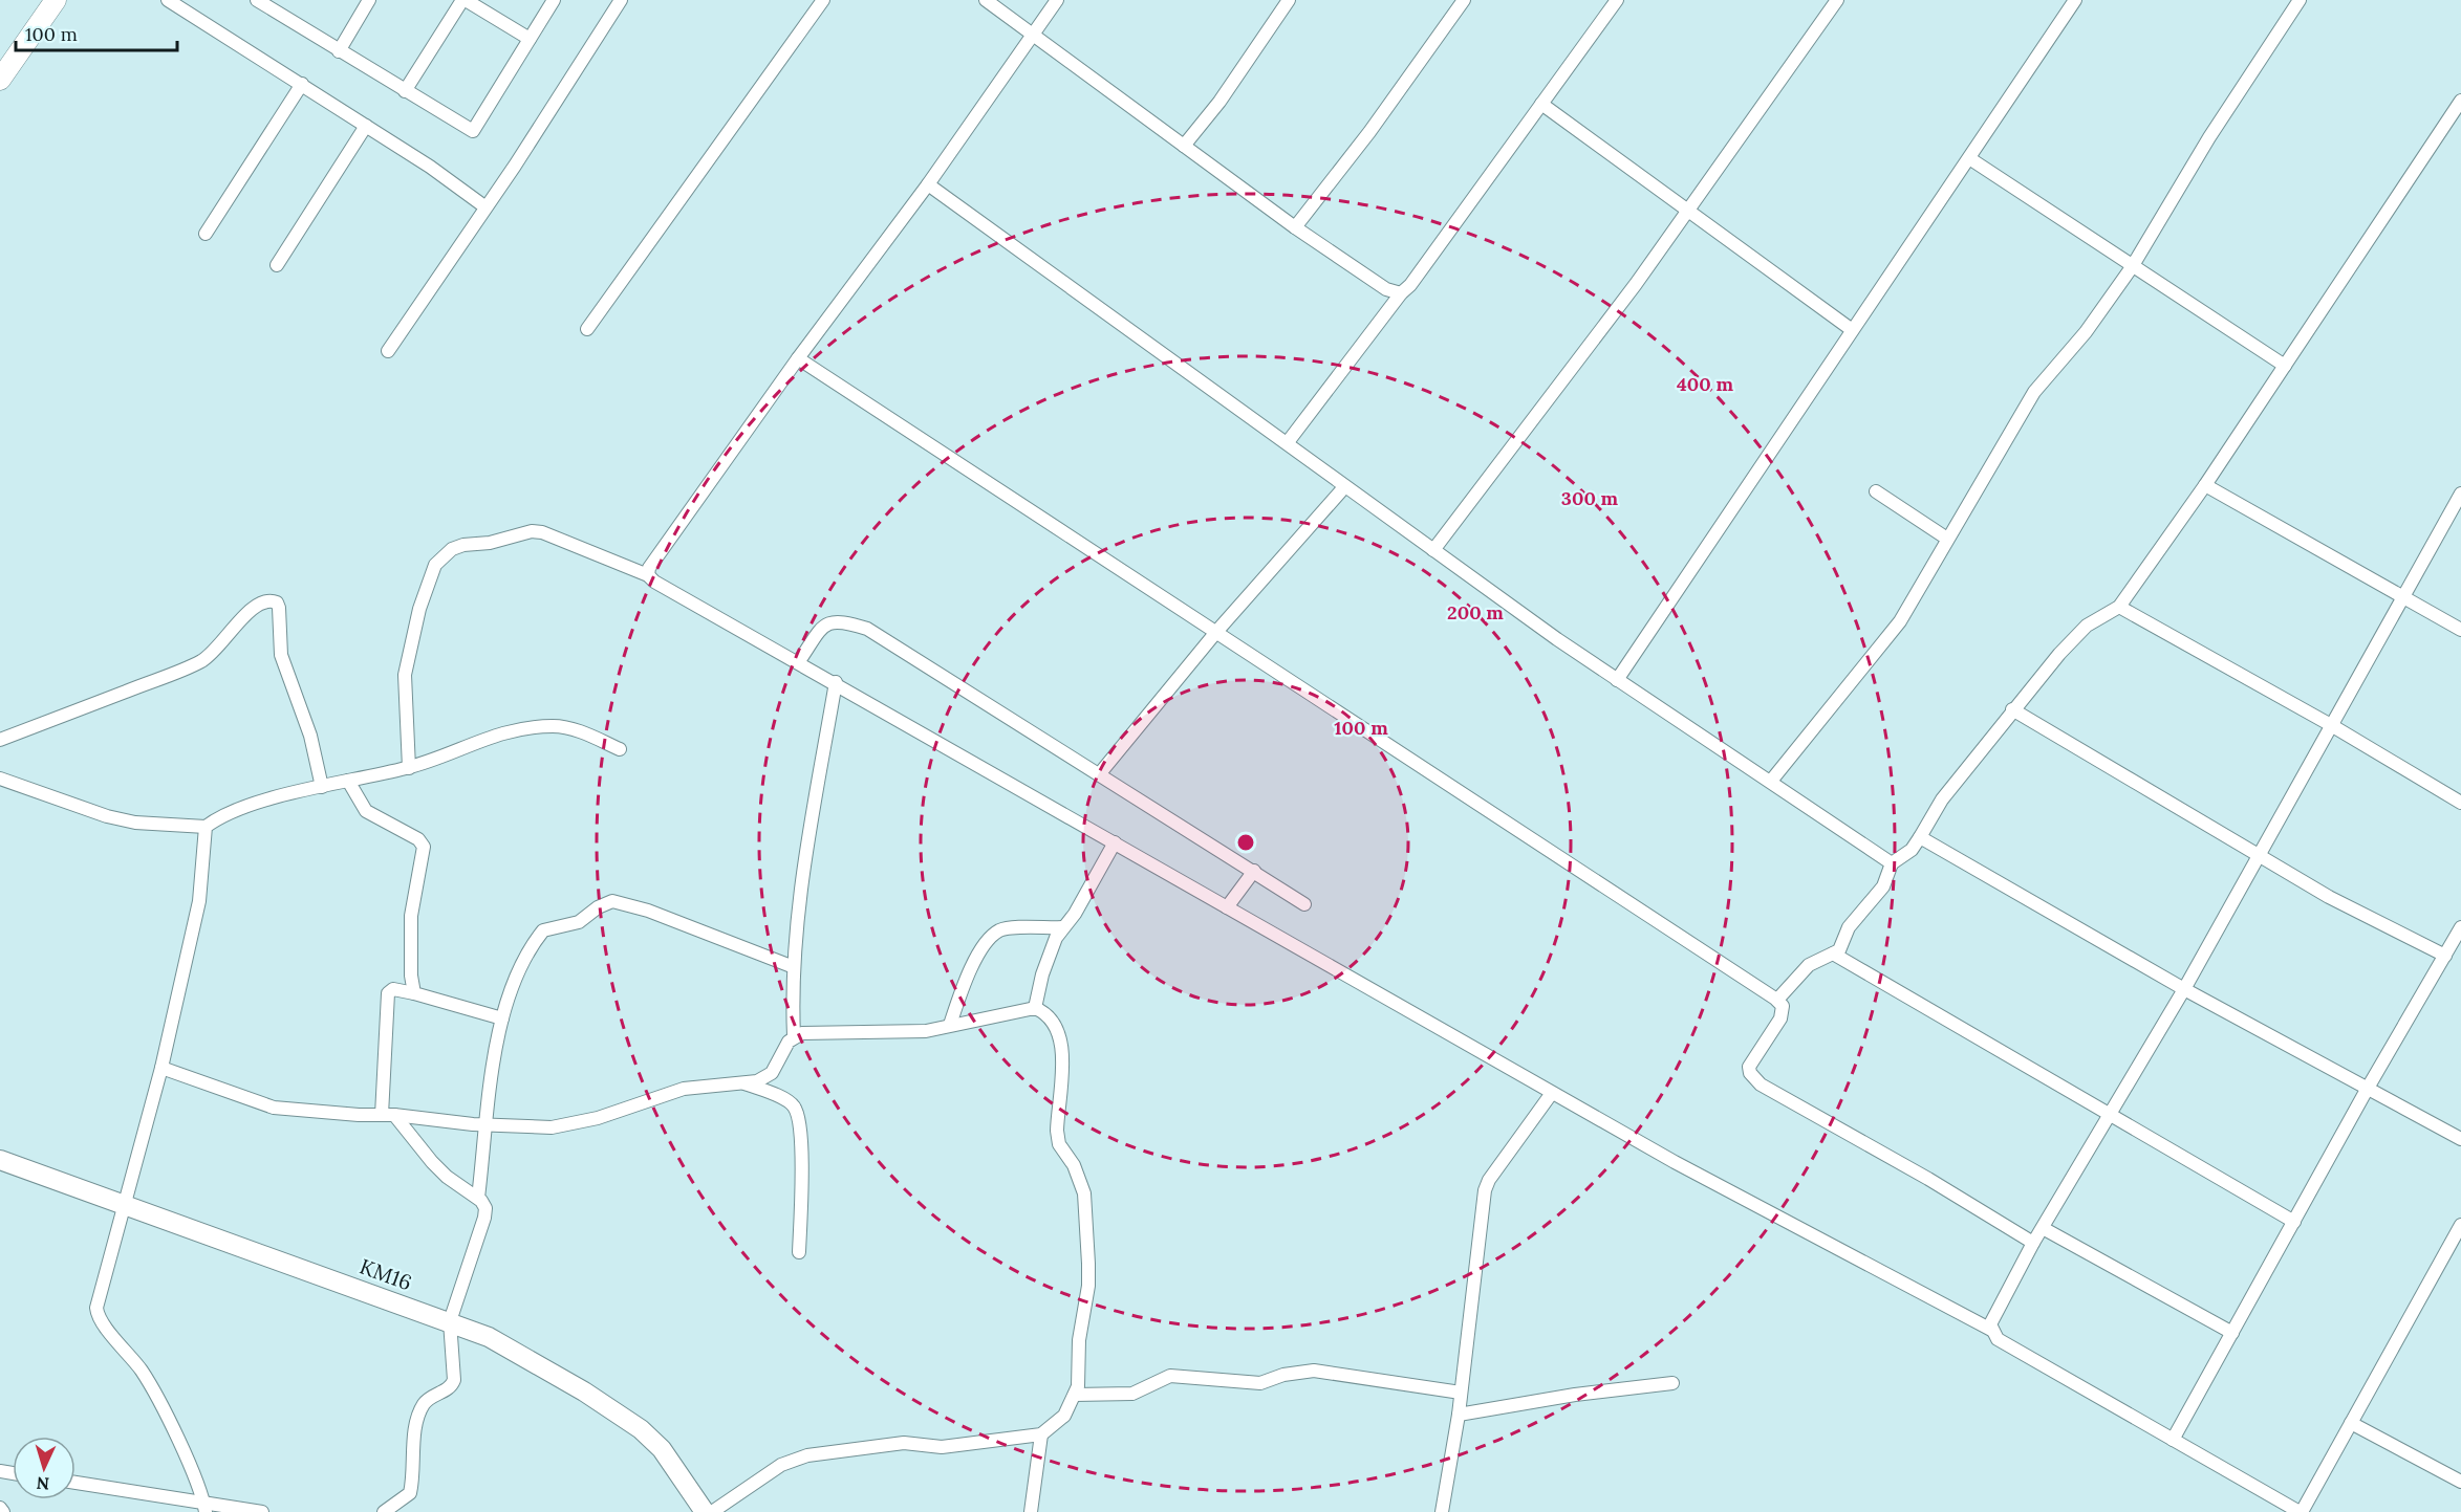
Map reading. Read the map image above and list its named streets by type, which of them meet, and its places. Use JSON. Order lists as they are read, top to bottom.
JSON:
{
  "streets": {
    "street": ["KM16"]
  },
  "scale_bar": "100 m",
  "north": "bottom",
  "rings": [
    "400 m",
    "300 m",
    "200 m",
    "100 m"
  ]
}
